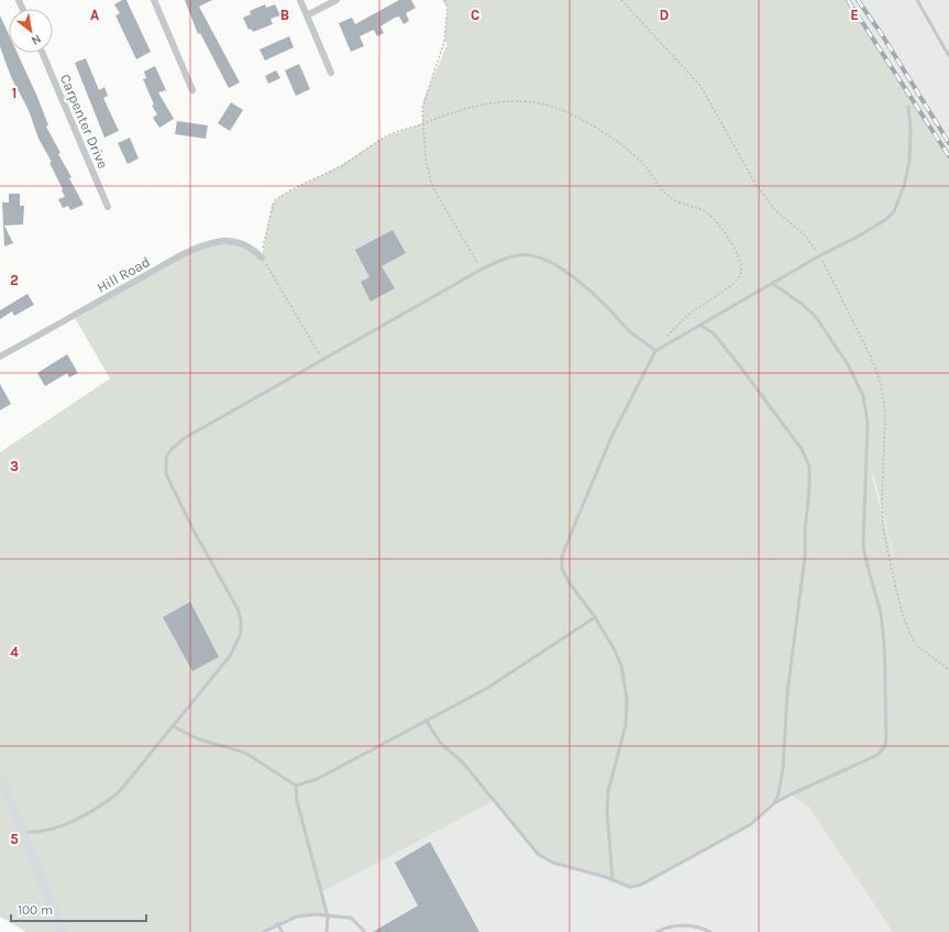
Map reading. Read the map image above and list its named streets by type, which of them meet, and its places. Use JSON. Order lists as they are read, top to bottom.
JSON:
{
  "streets": {
    "street": ["Carpenter Drive", "Hill Road"]
  },
  "scale_bar": "100 m",
  "north": "bottom right",
  "grid": {
    "columns": [
      "A",
      "B",
      "C",
      "D",
      "E"
    ],
    "rows": [
      "1",
      "2",
      "3",
      "4",
      "5"
    ]
  }
}
